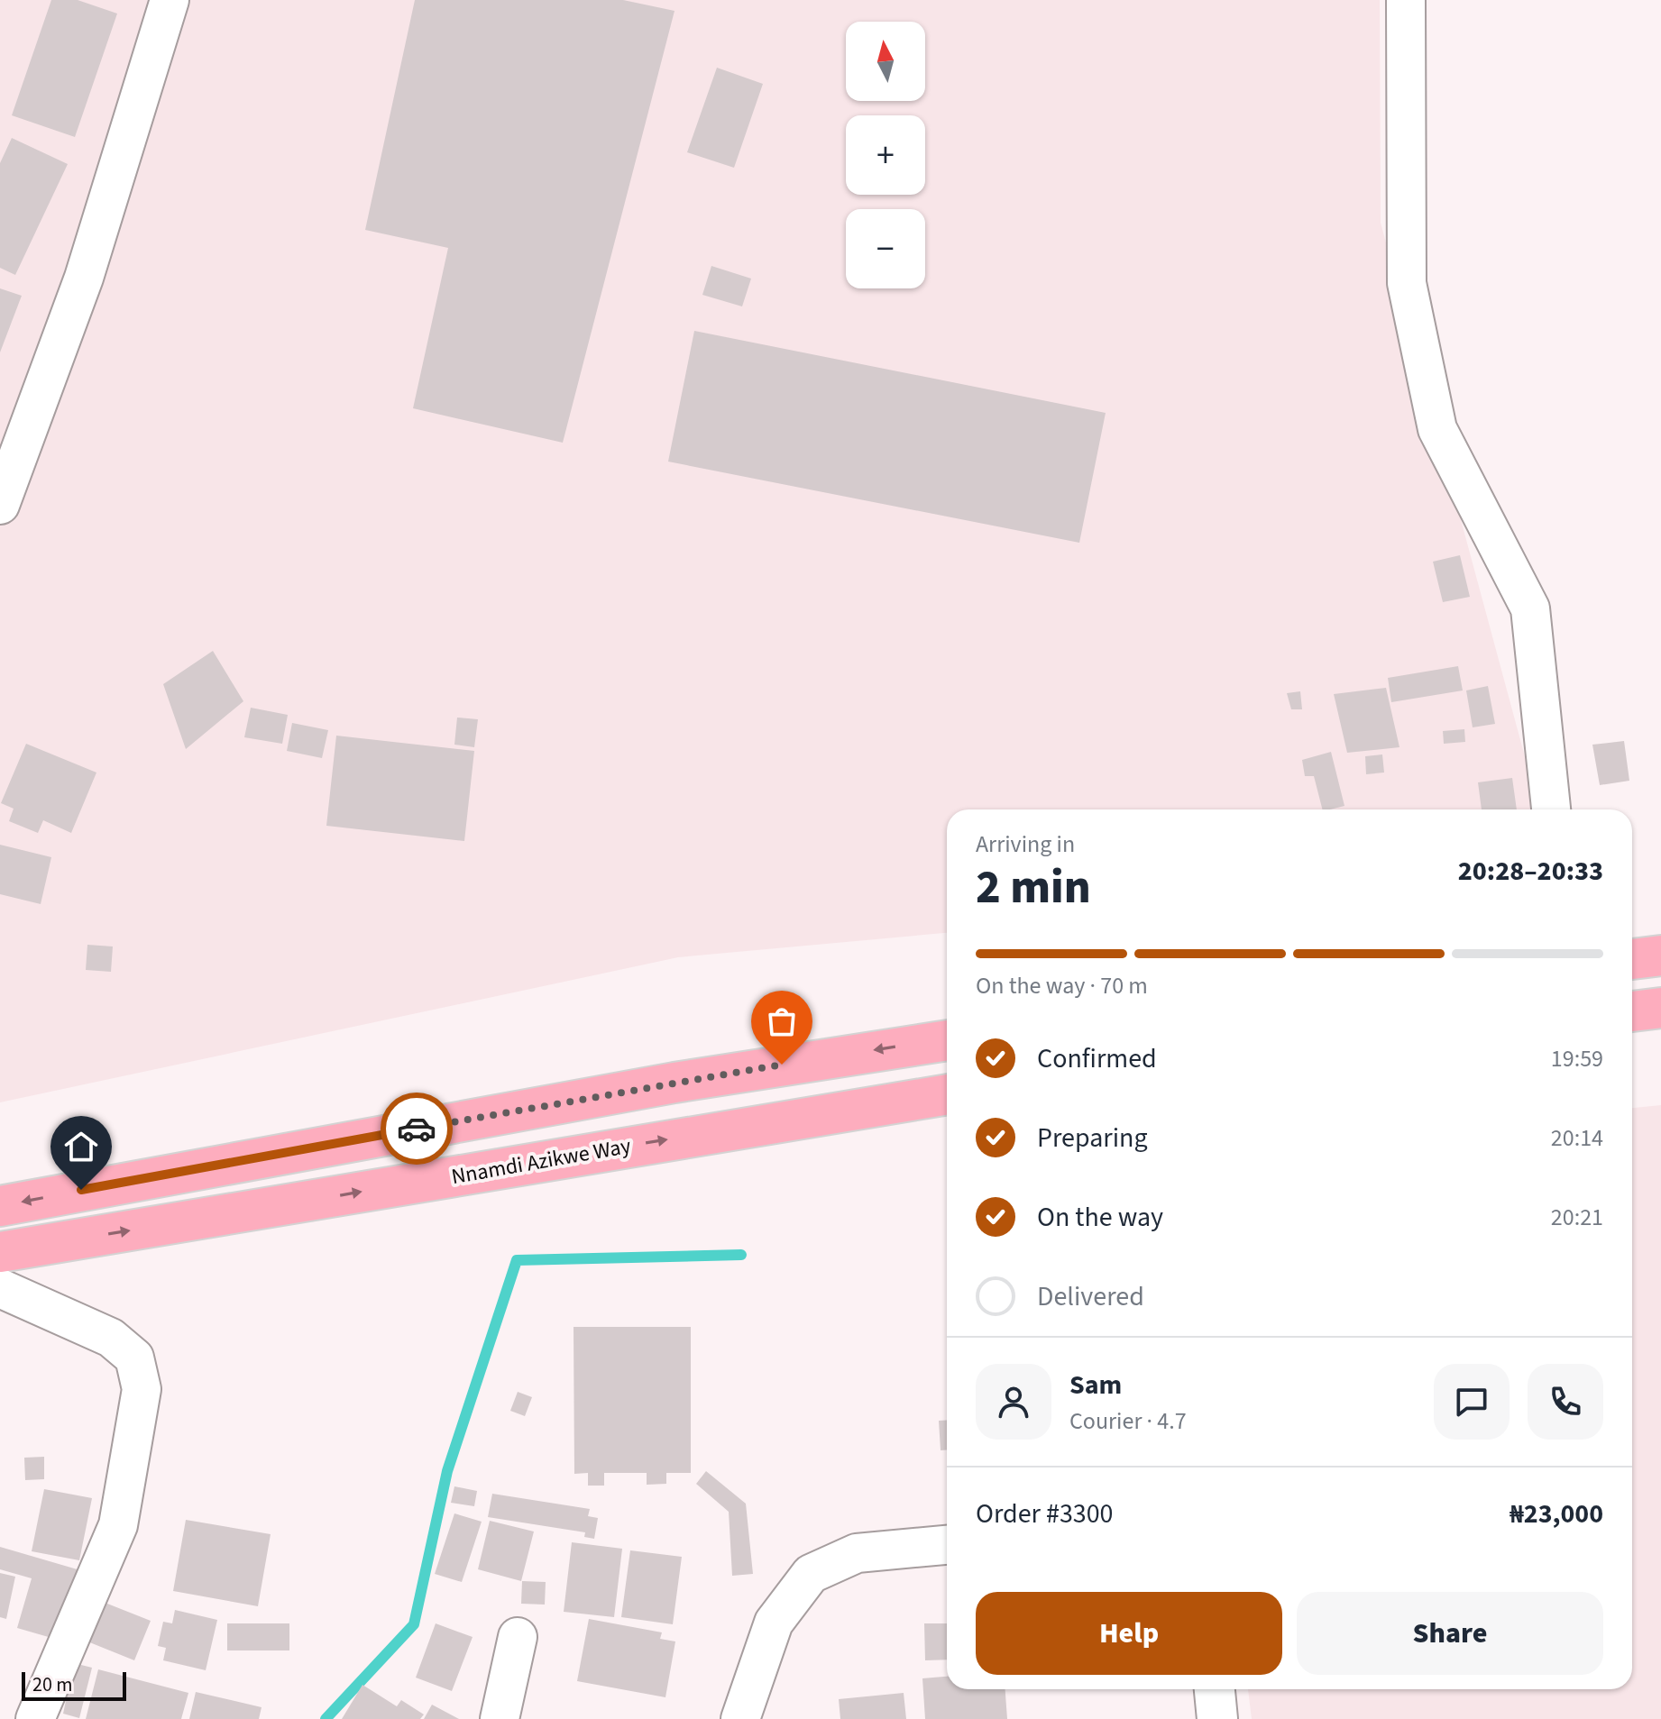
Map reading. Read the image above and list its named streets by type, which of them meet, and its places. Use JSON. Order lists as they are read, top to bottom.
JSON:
{
  "streets": {
    "highway": ["Nnamdi Azikwe Way"]
  },
  "scale_bar": "20 m",
  "north": "top",
  "page": {
    "map_buttons": ["+", "−"],
    "heading": ["2 min", "Arriving in", "20:28–20:33"],
    "panel": [
      "Sam",
      "Courier · 4.7",
      "Order #3300",
      "₦23,000"
    ],
    "bar": "On the way · 70 m",
    "list": [
      ["Confirmed", "19:59"],
      ["Preparing", "20:14"],
      ["On the way", "20:21"],
      "Delivered"
    ],
    "buttons": ["Help", "Share"],
    "scale": "20 m"
  }
}
